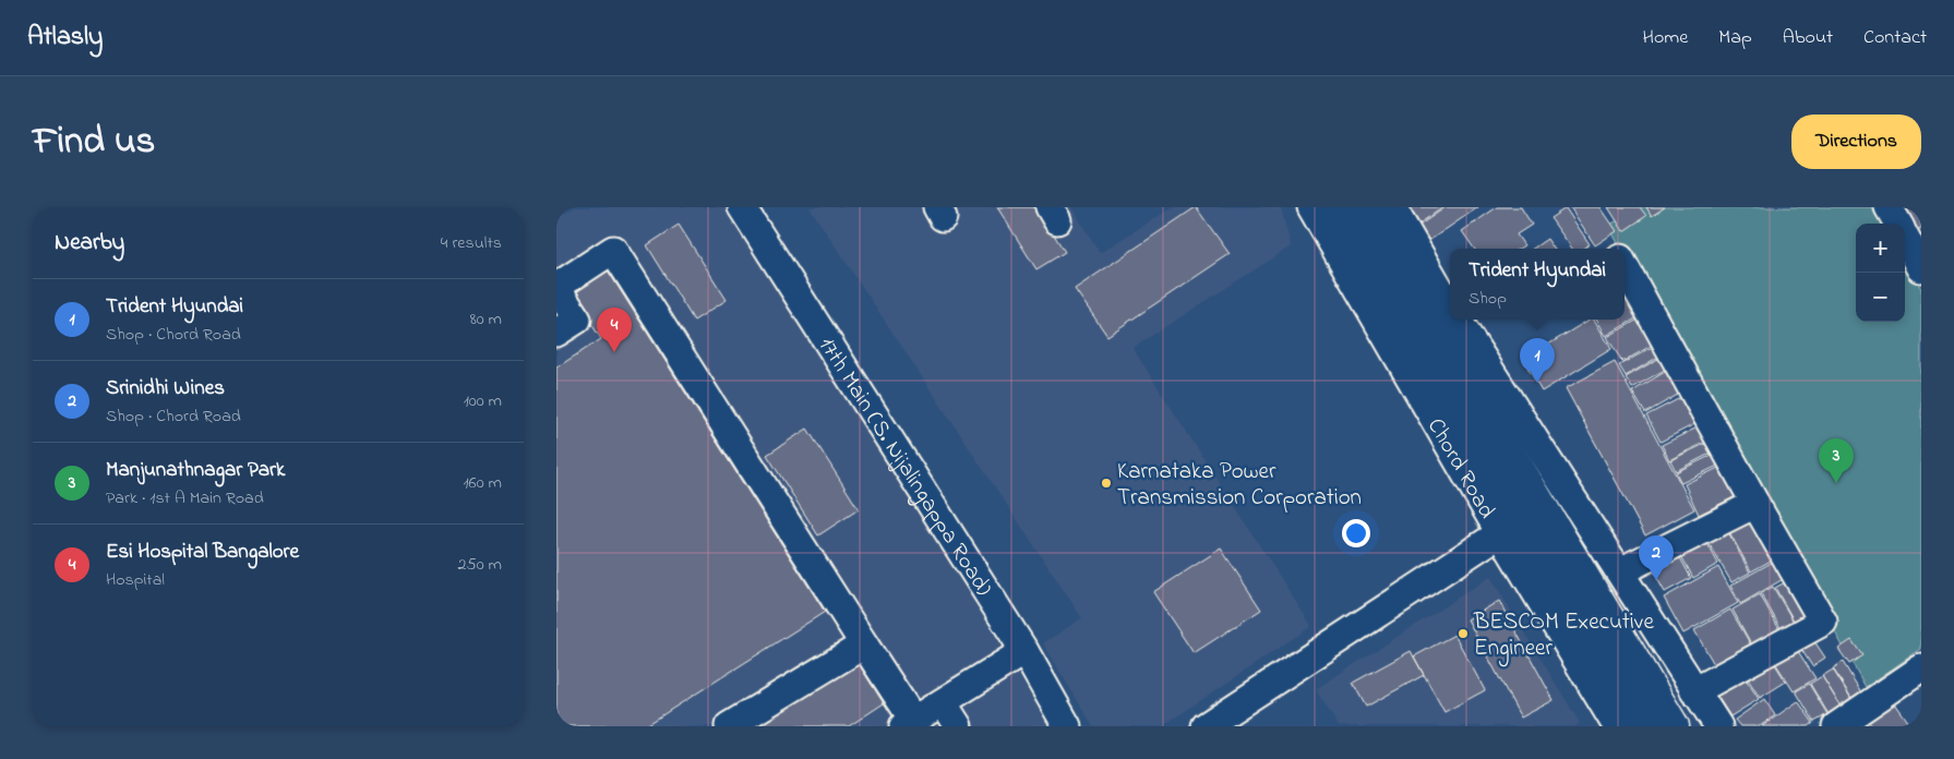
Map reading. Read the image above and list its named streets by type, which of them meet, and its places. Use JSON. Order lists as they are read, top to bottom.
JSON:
{
  "streets": {
    "street": ["17th Main (S. Nijalingappa Road)", "Chord Road"]
  },
  "places": ["Karnataka Power Transmission Corporation", "BESCOM Executive Engineer"],
  "page": {
    "header": "Atlasly",
    "nav": [
      "Home",
      "Map",
      "About",
      "Contact"
    ],
    "title": "Find us",
    "buttons": "Directions",
    "heading": ["Nearby", "4 results"],
    "map_buttons": ["+", "−"],
    "popup": ["Trident Hyundai", "Shop"],
    "list": [
      {
        "mark": "1",
        "name": "Trident Hyundai",
        "note": "Shop · Chord Road",
        "value": "80 m"
      },
      {
        "mark": "2",
        "name": "Srinidhi Wines",
        "note": "Shop · Chord Road",
        "value": "100 m"
      },
      {
        "mark": "3",
        "name": "Manjunathnagar Park",
        "note": "Park · 1st A Main Road",
        "value": "160 m"
      },
      {
        "mark": "4",
        "name": "Esi Hospital Bangalore",
        "note": "Hospital",
        "value": "250 m"
      }
    ],
    "pins": [
      "4",
      "1",
      "3",
      "2"
    ]
  }
}
